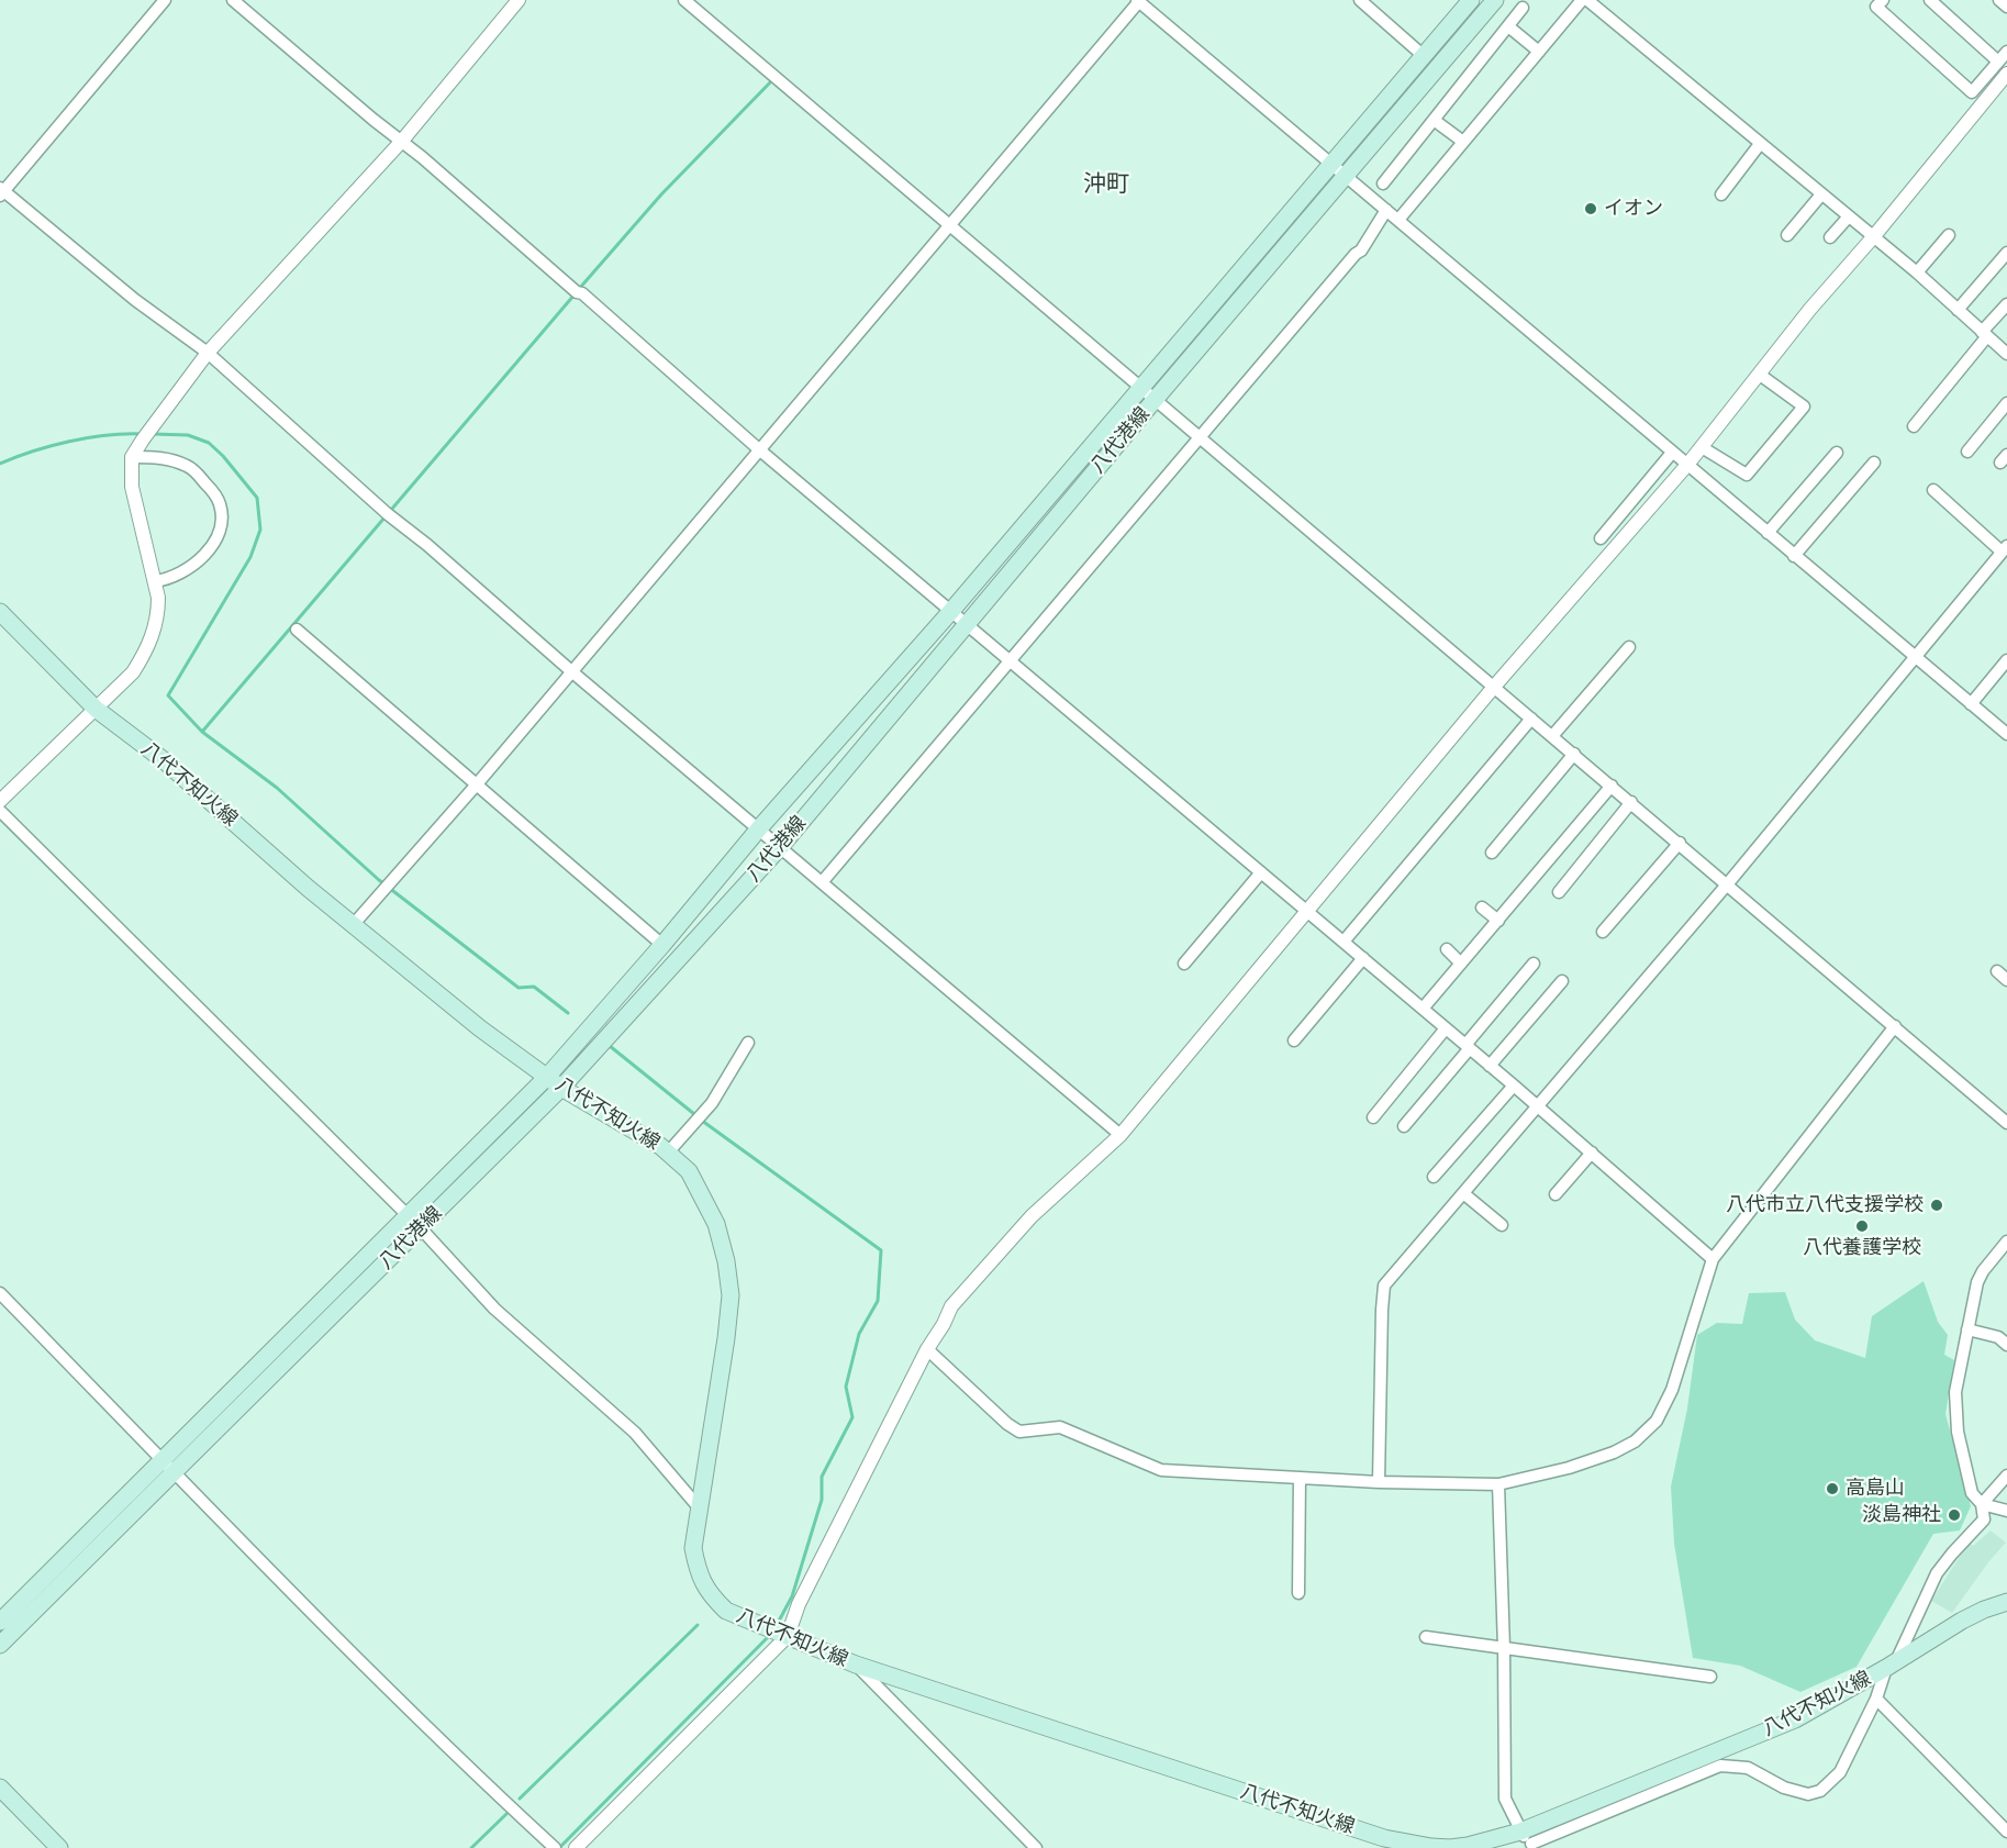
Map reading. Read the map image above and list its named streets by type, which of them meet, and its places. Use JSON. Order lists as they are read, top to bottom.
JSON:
{
  "streets": {
    "main road": ["八代港線", "八代不知火線"]
  },
  "crossings": [
    ["八代港線", "八代不知火線"]
  ],
  "districts": ["沖町"],
  "places": [
    "イオン",
    "八代市立八代支援学校",
    "八代養護学校",
    "高島山",
    "淡島神社"
  ]
}
